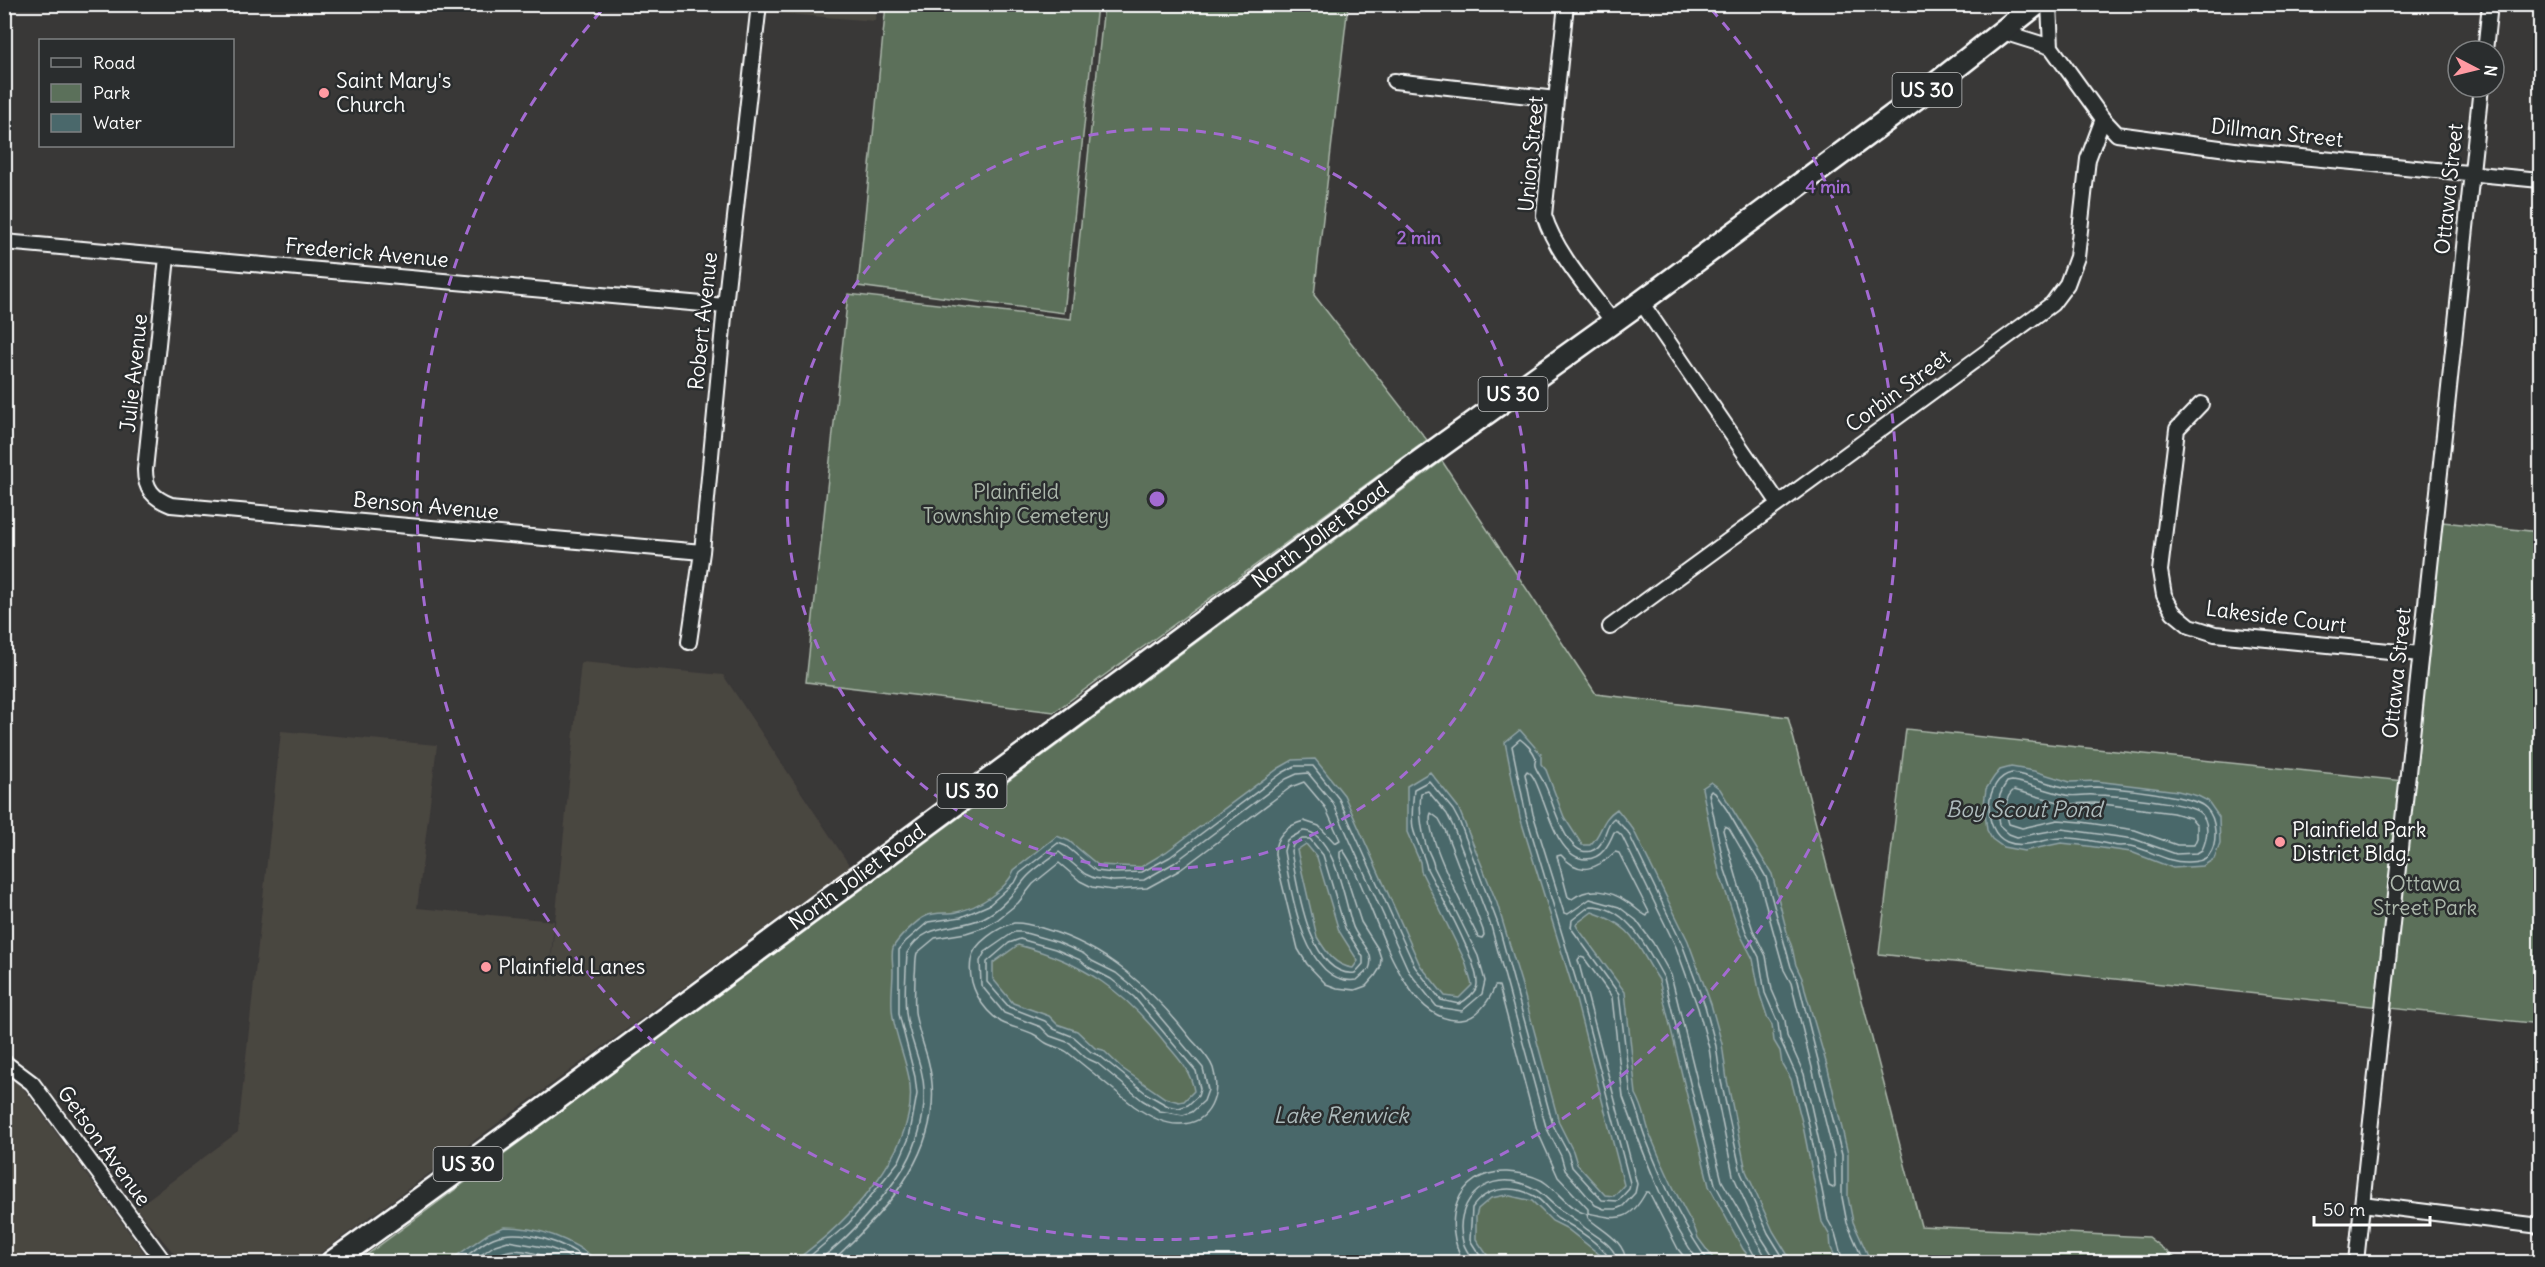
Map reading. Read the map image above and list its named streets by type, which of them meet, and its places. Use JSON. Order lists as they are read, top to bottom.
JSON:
{
  "streets": {
    "main road": ["US 30", "North Joliet Road"],
    "street": [
      "Dillman Street",
      "Union Street",
      "Ottawa Street",
      "Frederick Avenue",
      "Robert Avenue",
      "Julie Avenue",
      "Corbin Street",
      "Benson Avenue",
      "Lakeside Court",
      "Getson Avenue"
    ]
  },
  "crossings": [
    ["Dillman Street", "Ottawa Street"],
    ["Dillman Street", "Corbin Street"],
    ["Union Street", "North Joliet Road"],
    ["Ottawa Street", "Lakeside Court"],
    ["Frederick Avenue", "Robert Avenue"],
    ["Frederick Avenue", "Julie Avenue"],
    ["Robert Avenue", "Benson Avenue"],
    ["Julie Avenue", "Benson Avenue"]
  ],
  "water": ["Boy Scout Pond", "Lake Renwick"],
  "parks": ["Plainfield Township Cemetery", "Ottawa Street Park"],
  "places": ["Saint Mary's Church", "Plainfield Park District Bldg.", "Plainfield Lanes"],
  "legend": ["Road", "Park", "Water"],
  "scale_bar": "50 m",
  "north": "right",
  "rings": ["4 min", "2 min"]
}
